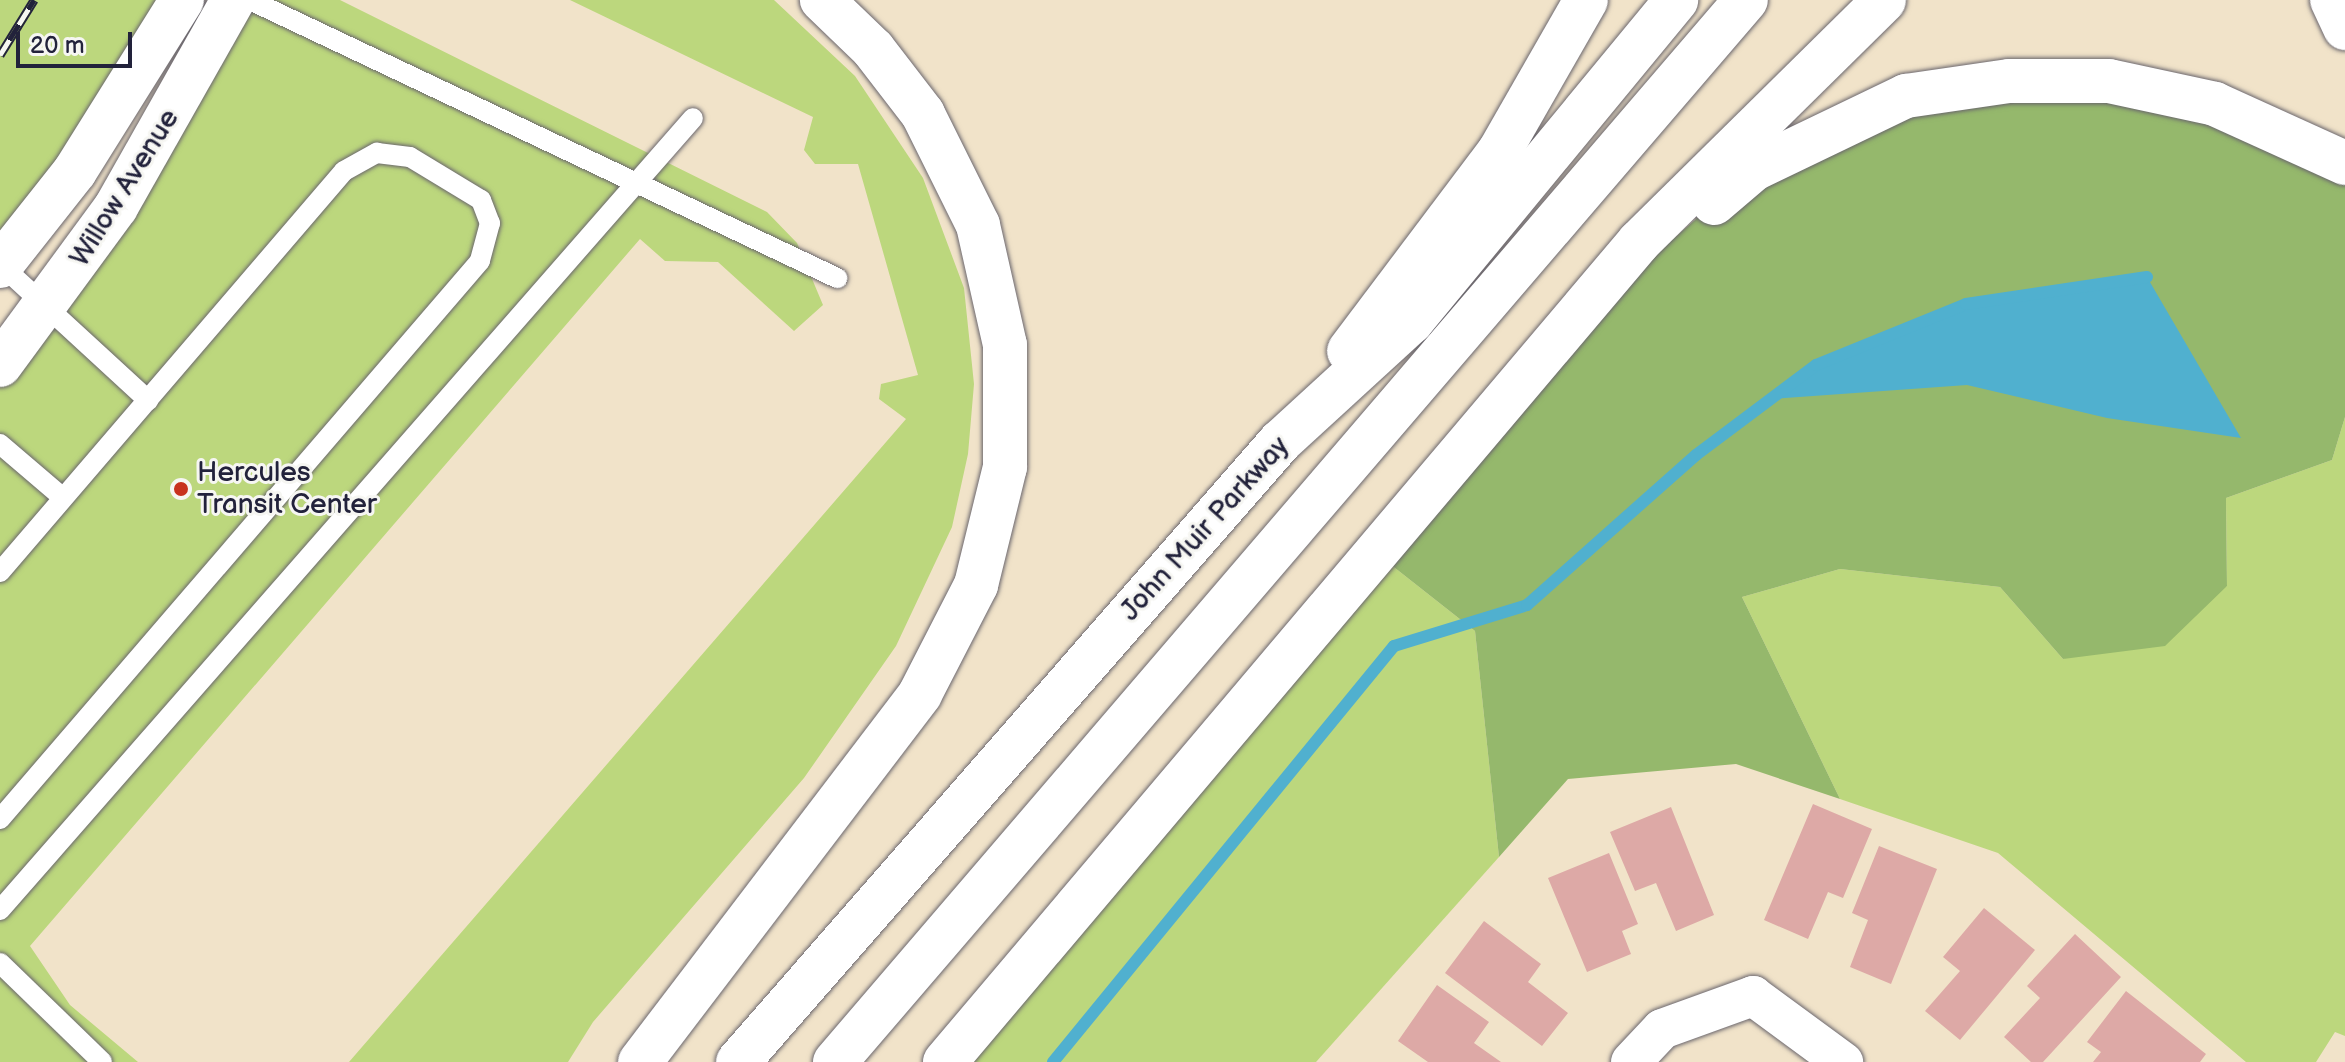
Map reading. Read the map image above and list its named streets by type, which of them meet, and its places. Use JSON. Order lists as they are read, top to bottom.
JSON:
{
  "streets": {
    "main road": ["Willow Avenue", "John Muir Parkway"]
  },
  "places": ["Hercules Transit Center"],
  "scale_bar": "20 m"
}
